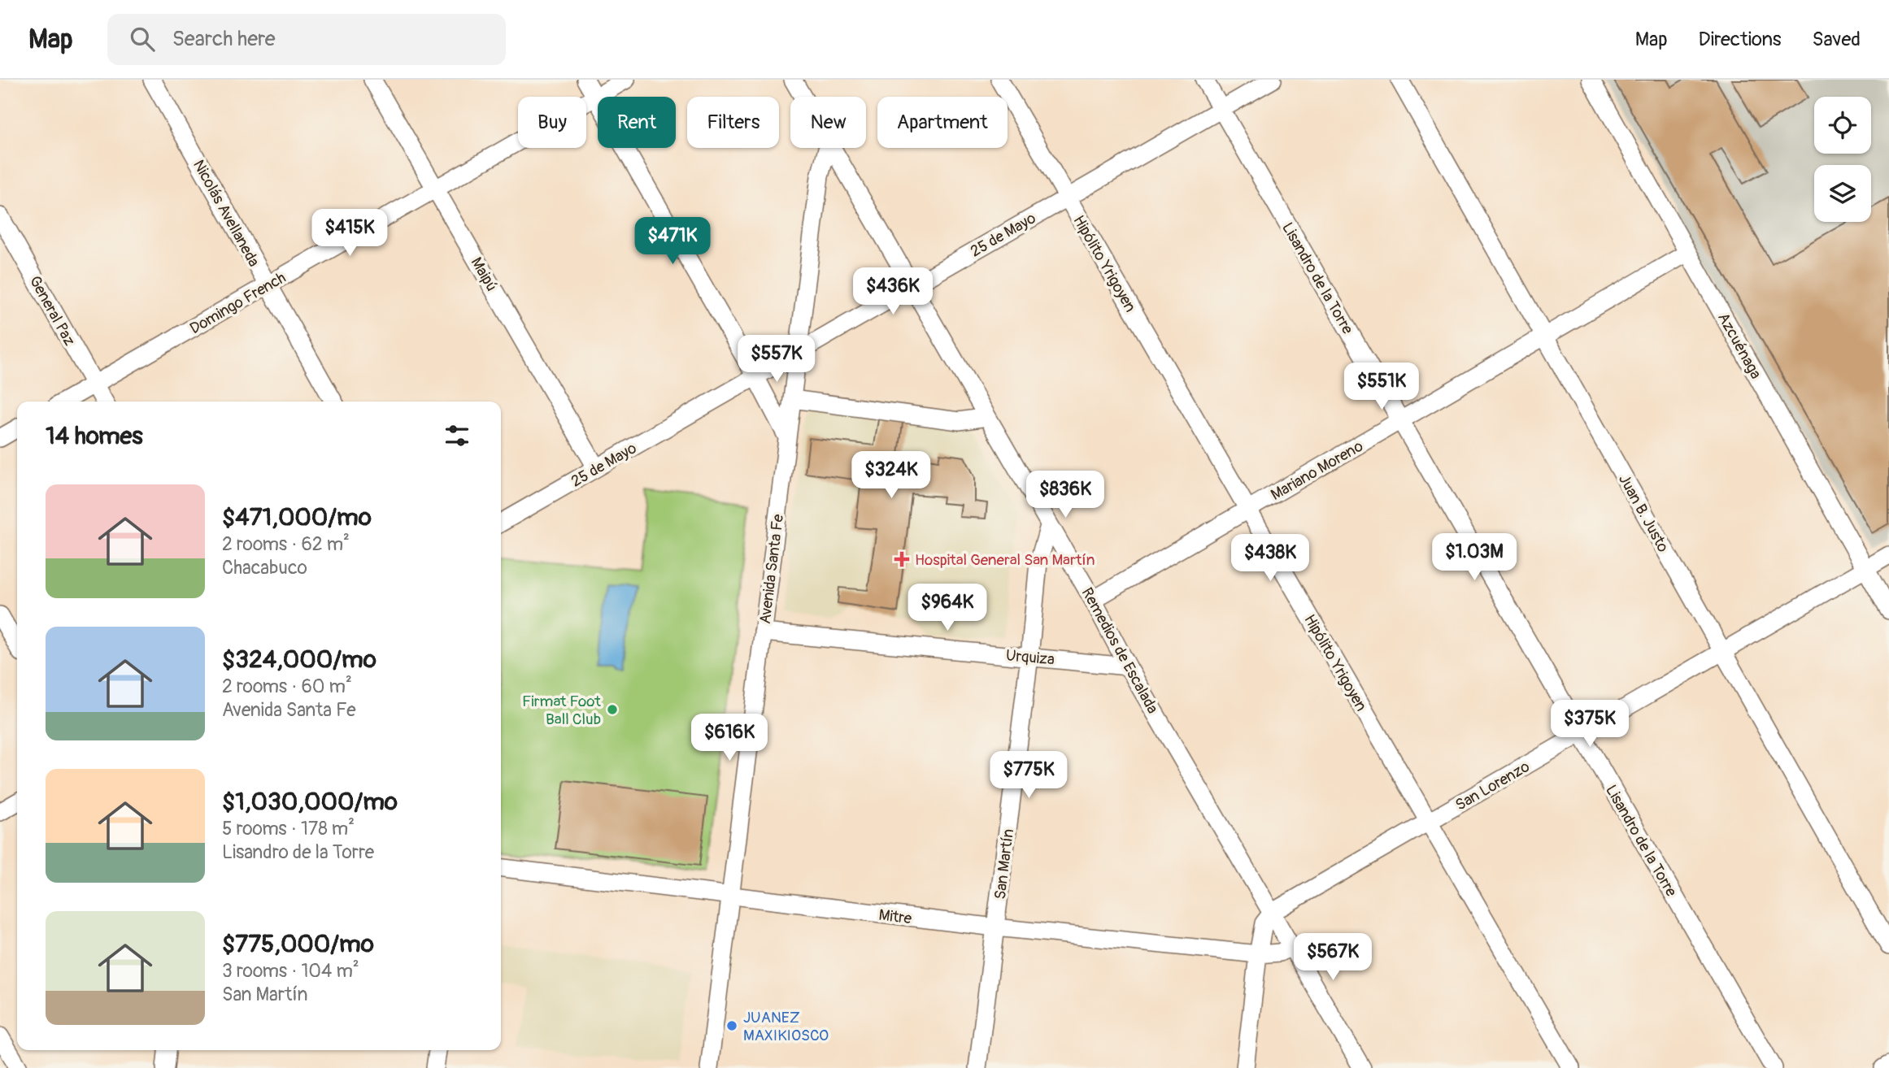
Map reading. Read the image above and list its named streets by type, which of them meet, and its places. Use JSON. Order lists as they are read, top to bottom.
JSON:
{
  "streets": {
    "street": [
      "Nicolás Avellaneda",
      "25 de Mayo",
      "Hipólito Yrigoyen",
      "Maipú",
      "Lisandro de la Torre",
      "Domingo French",
      "General Paz",
      "Azcuénaga",
      "Mariano Moreno",
      "Juan B. Justo",
      "Avenida Santa Fe",
      "Remedios de Escalada",
      "Urquiza",
      "San Lorenzo",
      "San Martín",
      "Mitre"
    ]
  },
  "crossings": [
    ["Nicolás Avellaneda", "Domingo French"],
    ["25 de Mayo", "Hipólito Yrigoyen"],
    ["25 de Mayo", "Maipú"],
    ["25 de Mayo", "Lisandro de la Torre"],
    ["25 de Mayo", "Avenida Santa Fe"],
    ["25 de Mayo", "Remedios de Escalada"],
    ["Hipólito Yrigoyen", "Mariano Moreno"],
    ["Hipólito Yrigoyen", "San Lorenzo"],
    ["Maipú", "Domingo French"],
    ["Lisandro de la Torre", "Mariano Moreno"],
    ["Lisandro de la Torre", "San Lorenzo"],
    ["Domingo French", "General Paz"],
    ["Azcuénaga", "Mariano Moreno"],
    ["Azcuénaga", "San Lorenzo"],
    ["Mariano Moreno", "Juan B. Justo"],
    ["Mariano Moreno", "Remedios de Escalada"],
    ["Juan B. Justo", "San Lorenzo"],
    ["Avenida Santa Fe", "Urquiza"],
    ["Avenida Santa Fe", "Mitre"],
    ["Remedios de Escalada", "Urquiza"],
    ["Remedios de Escalada", "San Lorenzo"],
    ["Remedios de Escalada", "San Martín"],
    ["Remedios de Escalada", "Mitre"],
    ["Urquiza", "San Martín"],
    ["San Martín", "Mitre"]
  ],
  "places": {
    "health": ["Hospital General San Martín"],
    "other": ["Firmat Foot Ball Club", "JUANEZ MAXIKIOSCO"]
  },
  "page": {
    "header": "Map",
    "search": "Search here",
    "nav": ["Map", "Directions", "Saved"],
    "chip": [
      "Buy",
      "Rent",
      "Filters",
      "New",
      "Apartment"
    ],
    "price": [
      "$415K",
      "$471K",
      "$436K",
      "$557K",
      "$551K",
      "$324K",
      "$836K",
      "$1.03M",
      "$438K",
      "$964K",
      "$375K",
      "$616K",
      "$775K",
      "$567K"
    ],
    "heading": "14 homes",
    "list": [
      {
        "name": "$471,000/mo",
        "note": "2 rooms · 62 m² · Chacabuco"
      },
      {
        "name": "$324,000/mo",
        "note": "2 rooms · 60 m² · Avenida Santa Fe"
      },
      {
        "name": "$1,030,000/mo",
        "note": "5 rooms · 178 m² · Lisandro de la Torre"
      },
      {
        "name": "$775,000/mo",
        "note": "3 rooms · 104 m² · San Martín"
      }
    ]
  }
}
